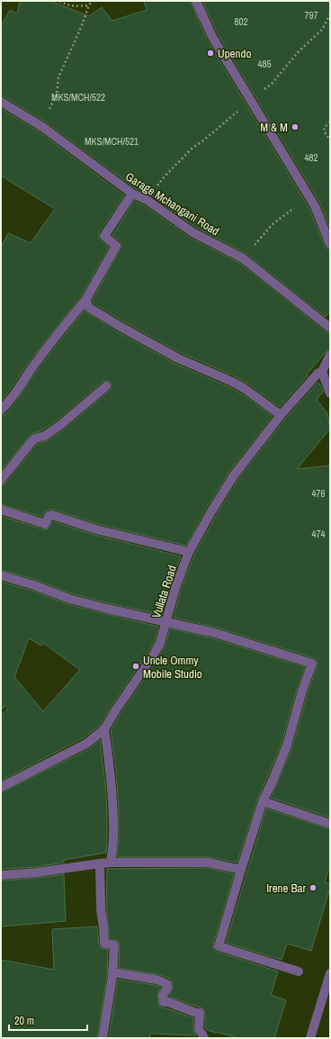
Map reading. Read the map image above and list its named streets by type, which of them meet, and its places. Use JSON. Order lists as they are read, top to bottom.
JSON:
{
  "streets": {
    "street": ["Garage Mchangani Road", "Vullata Road"]
  },
  "places": [
    "Upendo",
    "M & M",
    "Uncle Ommy Mobile Studio",
    "Irene Bar"
  ],
  "house_numbers": [
    "797",
    "802",
    "485",
    "MKS/MCH/522",
    "MKS/MCH/521",
    "482",
    "476",
    "474"
  ],
  "scale_bar": "20 m"
}
